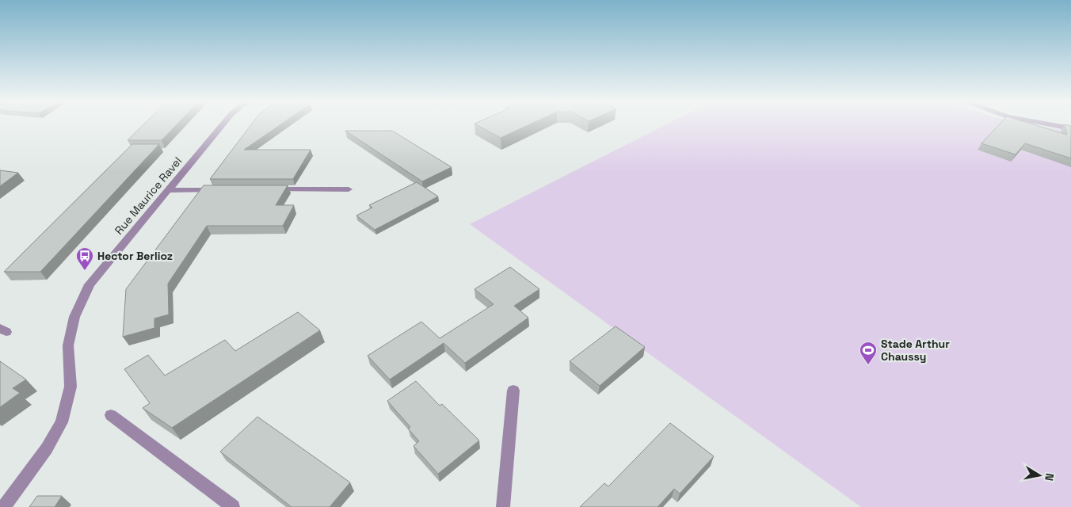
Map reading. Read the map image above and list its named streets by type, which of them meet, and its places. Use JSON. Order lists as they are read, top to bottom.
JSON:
{
  "streets": {
    "street": ["Rue Maurice Ravel"]
  },
  "places": {
    "bus stop": ["Hector Berlioz"],
    "sports": ["Stade Arthur Chaussy"]
  },
  "north": "right"
}
